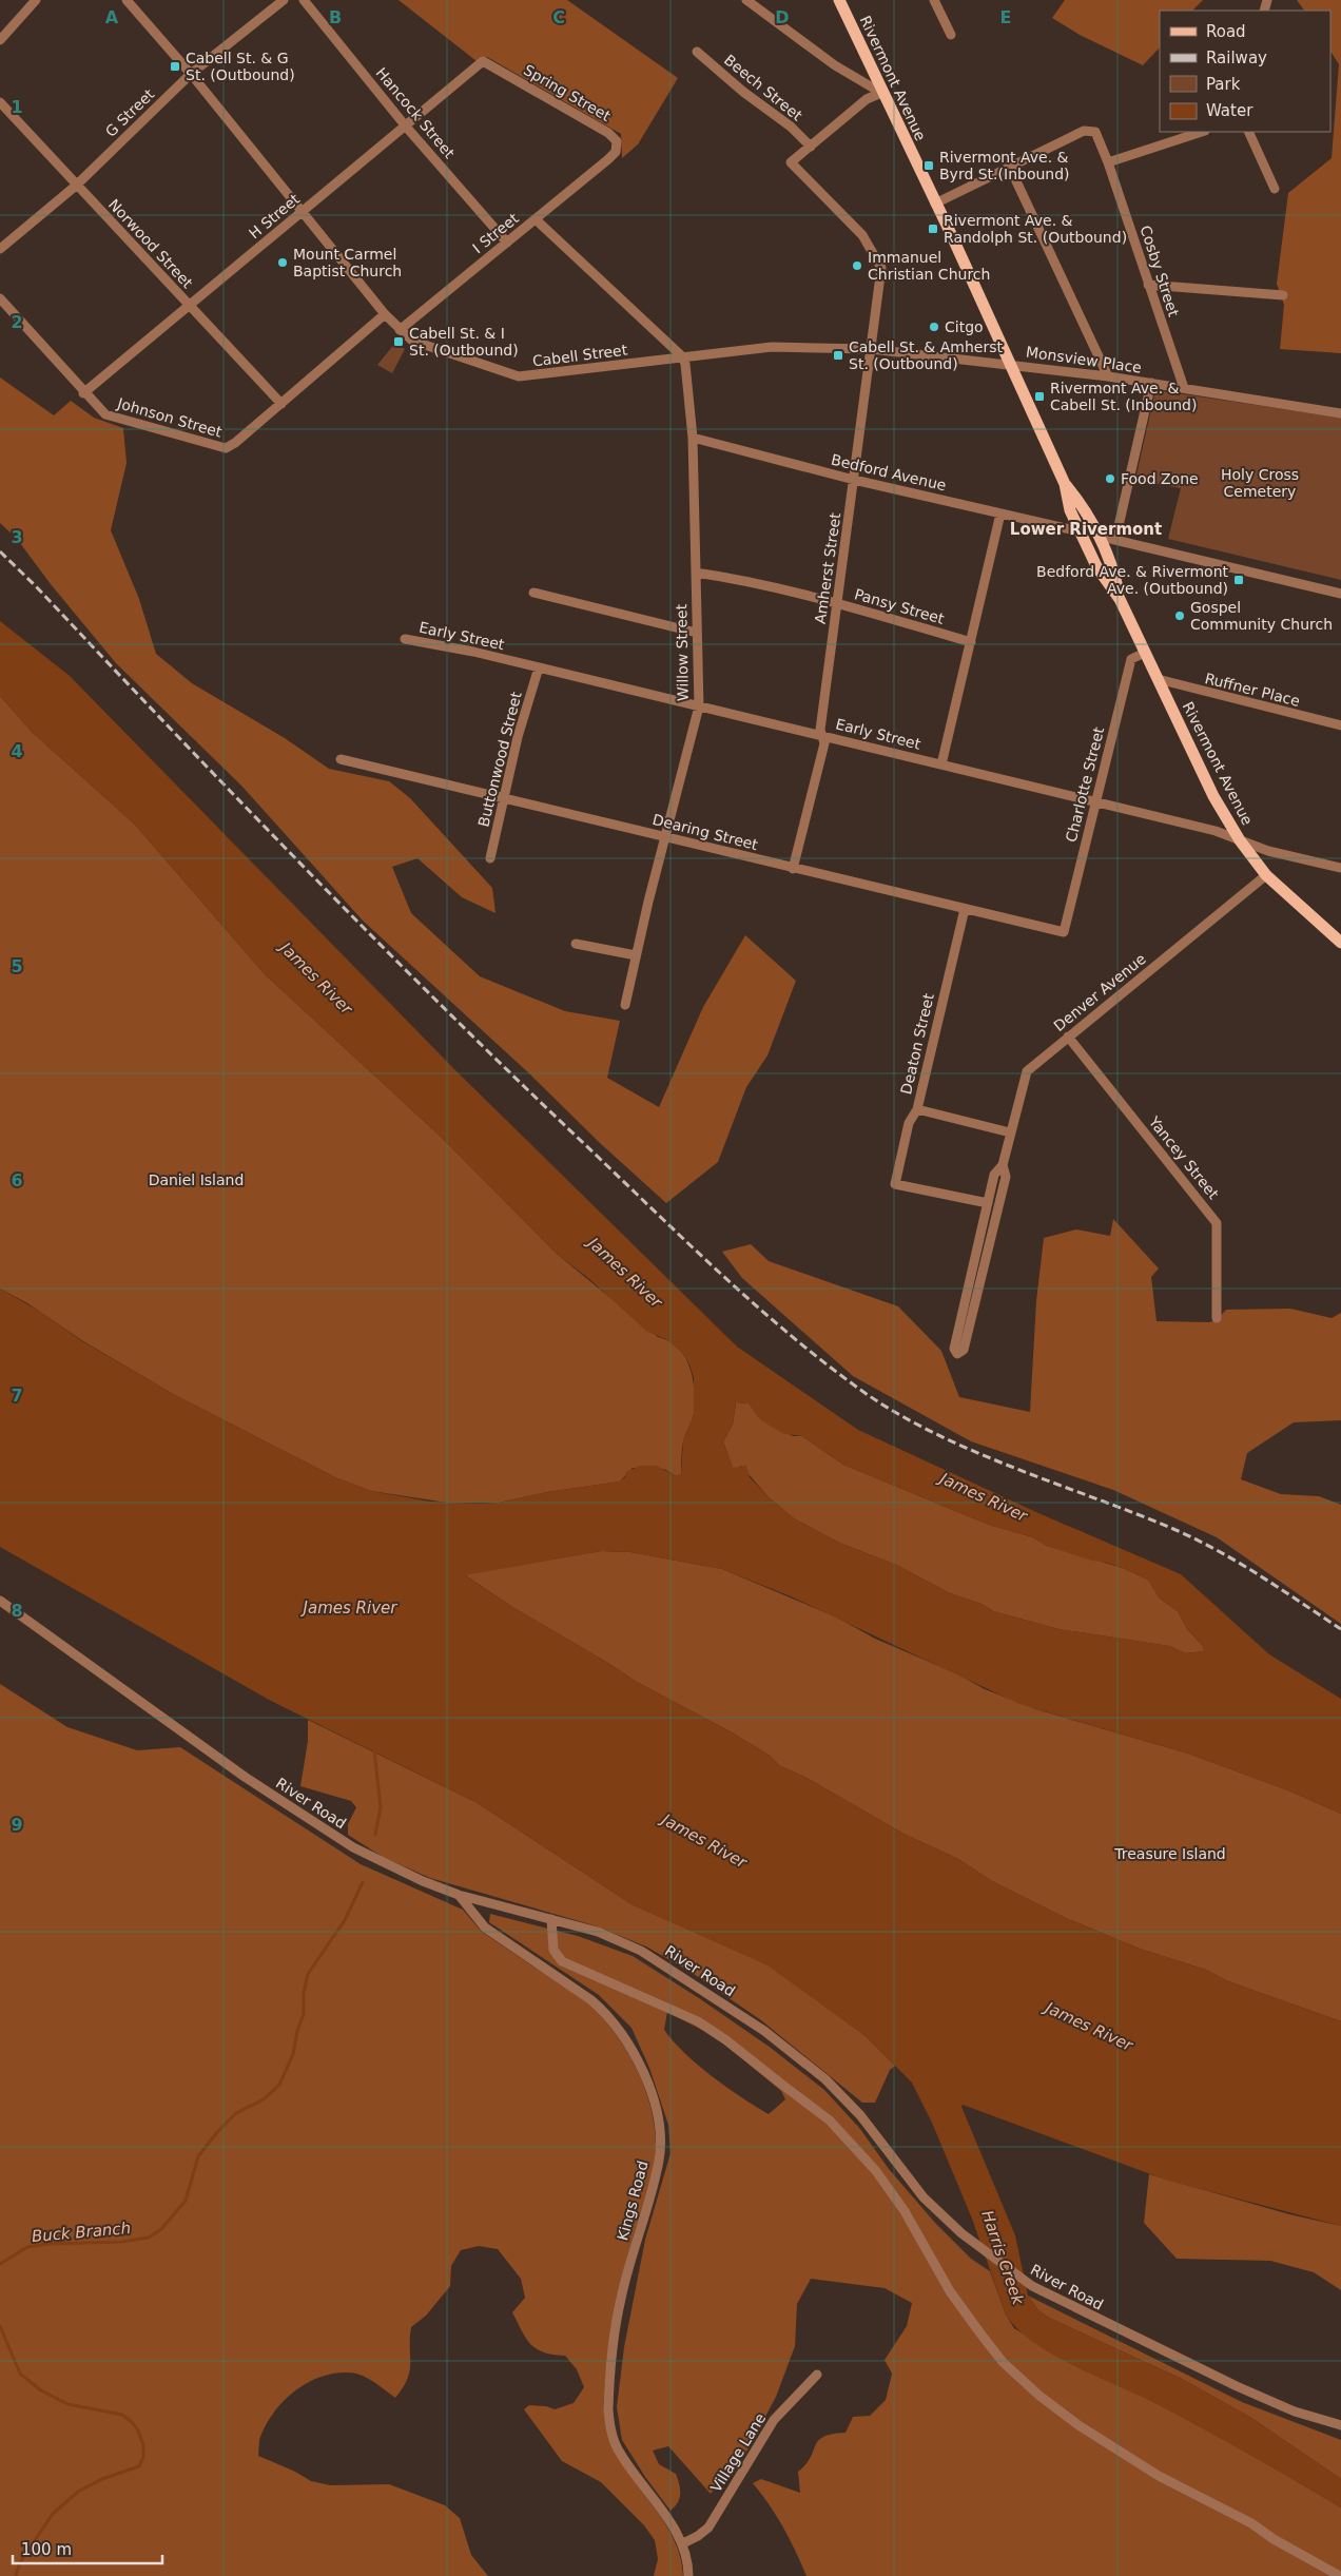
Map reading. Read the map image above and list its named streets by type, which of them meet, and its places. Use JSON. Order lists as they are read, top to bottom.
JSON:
{
  "streets": {
    "main road": ["Rivermont Avenue"],
    "street": [
      "Beech Street",
      "Spring Street",
      "G Street",
      "Hancock Street",
      "H Street",
      "I Street",
      "Norwood Street",
      "Cosby Street",
      "Cabell Street",
      "Monsview Place",
      "Johnson Street",
      "Bedford Avenue",
      "Amherst Street",
      "Pansy Street",
      "Early Street",
      "Willow Street",
      "Ruffner Place",
      "Buttonwood Street",
      "Charlotte Street",
      "Dearing Street",
      "Denver Avenue",
      "Deaton Street",
      "Yancey Street",
      "River Road",
      "Kings Road",
      "Village Lane"
    ]
  },
  "crossings": [
    ["Rivermont Avenue", "Cabell Street"],
    ["Rivermont Avenue", "Monsview Place"],
    ["Rivermont Avenue", "Bedford Avenue"],
    ["Rivermont Avenue", "Early Street"],
    ["Rivermont Avenue", "Ruffner Place"],
    ["Rivermont Avenue", "Charlotte Street"],
    ["Rivermont Avenue", "Denver Avenue"],
    ["Beech Street", "Amherst Street"],
    ["Spring Street", "H Street"],
    ["Spring Street", "I Street"],
    ["G Street", "Norwood Street"],
    ["G Street", "Cabell Street"],
    ["Hancock Street", "H Street"],
    ["Hancock Street", "I Street"],
    ["H Street", "Norwood Street"],
    ["H Street", "Cabell Street"],
    ["H Street", "Johnson Street"],
    ["I Street", "Cabell Street"],
    ["Norwood Street", "Johnson Street"],
    ["Cosby Street", "Monsview Place"],
    ["Cabell Street", "Monsview Place"],
    ["Cabell Street", "Amherst Street"],
    ["Cabell Street", "Willow Street"],
    ["Bedford Avenue", "Amherst Street"],
    ["Bedford Avenue", "Willow Street"],
    ["Amherst Street", "Pansy Street"],
    ["Amherst Street", "Early Street"],
    ["Amherst Street", "Dearing Street"],
    ["Pansy Street", "Willow Street"],
    ["Early Street", "Willow Street"],
    ["Early Street", "Buttonwood Street"],
    ["Early Street", "Charlotte Street"],
    ["Willow Street", "Dearing Street"],
    ["Buttonwood Street", "Dearing Street"],
    ["Charlotte Street", "Dearing Street"],
    ["Dearing Street", "Deaton Street"],
    ["Denver Avenue", "Deaton Street"],
    ["Denver Avenue", "Yancey Street"],
    ["River Road", "Kings Road"],
    ["Kings Road", "Village Lane"]
  ],
  "districts": ["Lower Rivermont"],
  "water": ["James River", "Buck Branch", "Harris Creek"],
  "parks": ["Holy Cross Cemetery", "Daniel Island", "Treasure Island"],
  "places": {
    "transit": [
      "Cabell St. & G St. (Outbound)",
      "Rivermont Ave. & Byrd St.(Inbound)",
      "Rivermont Ave. & Randolph St. (Outbound)",
      "Cabell St. & I St. (Outbound)",
      "Cabell St. & Amherst St. (Outbound)",
      "Rivermont Ave. & Cabell St. (Inbound)",
      "Bedford Ave. & Rivermont Ave. (Outbound)"
    ],
    "other": [
      "Mount Carmel Baptist Church",
      "Immanuel Christian Church",
      "Citgo",
      "Food Zone",
      "Gospel Community Church"
    ]
  },
  "legend": [
    "Road",
    "Railway",
    "Park",
    "Water"
  ],
  "scale_bar": "100 m",
  "grid": {
    "columns": [
      "A",
      "B",
      "C",
      "D",
      "E"
    ],
    "rows": [
      "1",
      "2",
      "3",
      "4",
      "5",
      "6",
      "7",
      "8",
      "9"
    ]
  }
}
